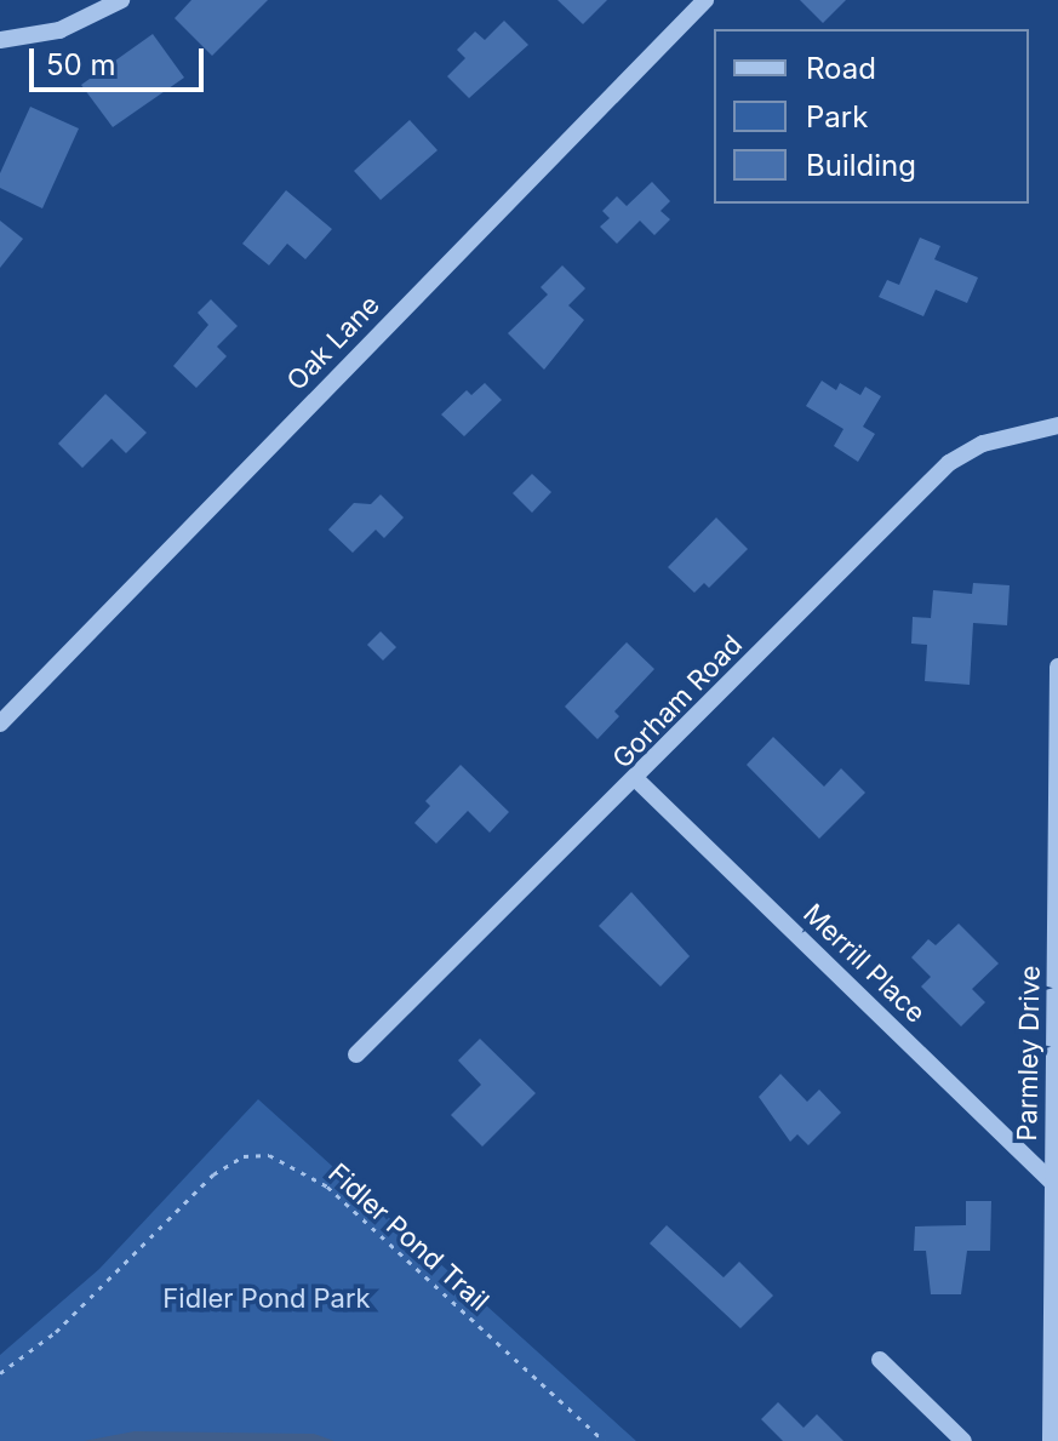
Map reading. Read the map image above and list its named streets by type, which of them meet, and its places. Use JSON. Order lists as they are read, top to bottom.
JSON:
{
  "streets": {
    "street": [
      "Oak Lane",
      "Gorham Road",
      "Merrill Place",
      "Parmley Drive"
    ],
    "path": ["Fidler Pond Trail"]
  },
  "crossings": [
    ["Gorham Road", "Merrill Place"],
    ["Merrill Place", "Parmley Drive"]
  ],
  "parks": ["Fidler Pond Park"],
  "legend": ["Road", "Park", "Building"],
  "scale_bar": "50 m"
}
